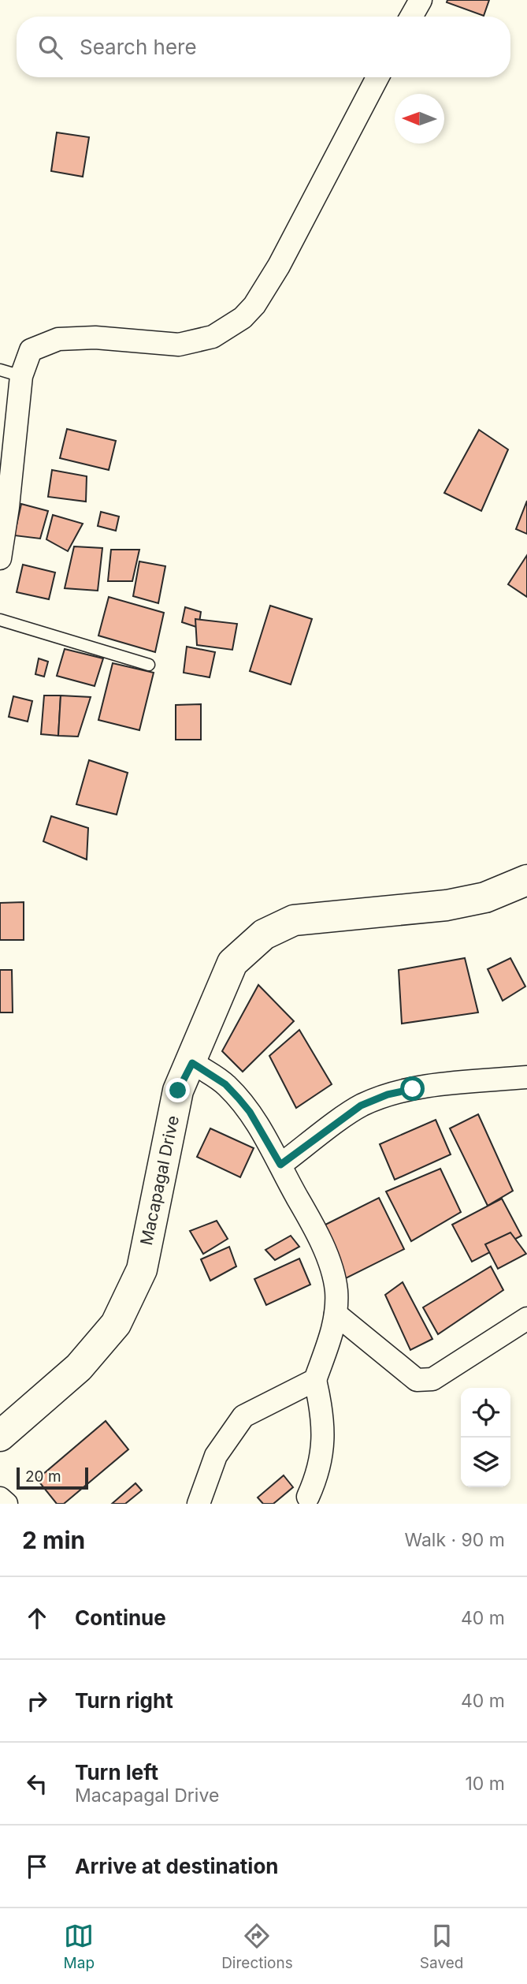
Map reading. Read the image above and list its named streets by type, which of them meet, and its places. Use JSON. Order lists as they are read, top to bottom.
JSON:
{
  "streets": {
    "main road": ["Macapagal Drive"]
  },
  "scale_bar": "20 m",
  "north": "left",
  "page": {
    "search": "Search here",
    "scale": "20 m",
    "heading": ["2 min", "Walk · 90 m"],
    "list": [
      ["Continue", "40 m"],
      ["Turn right", "40 m"],
      ["Turn left", "Macapagal Drive", "10 m"],
      "Arrive at destination"
    ],
    "nav": ["Map", "Directions", "Saved"]
  }
}
